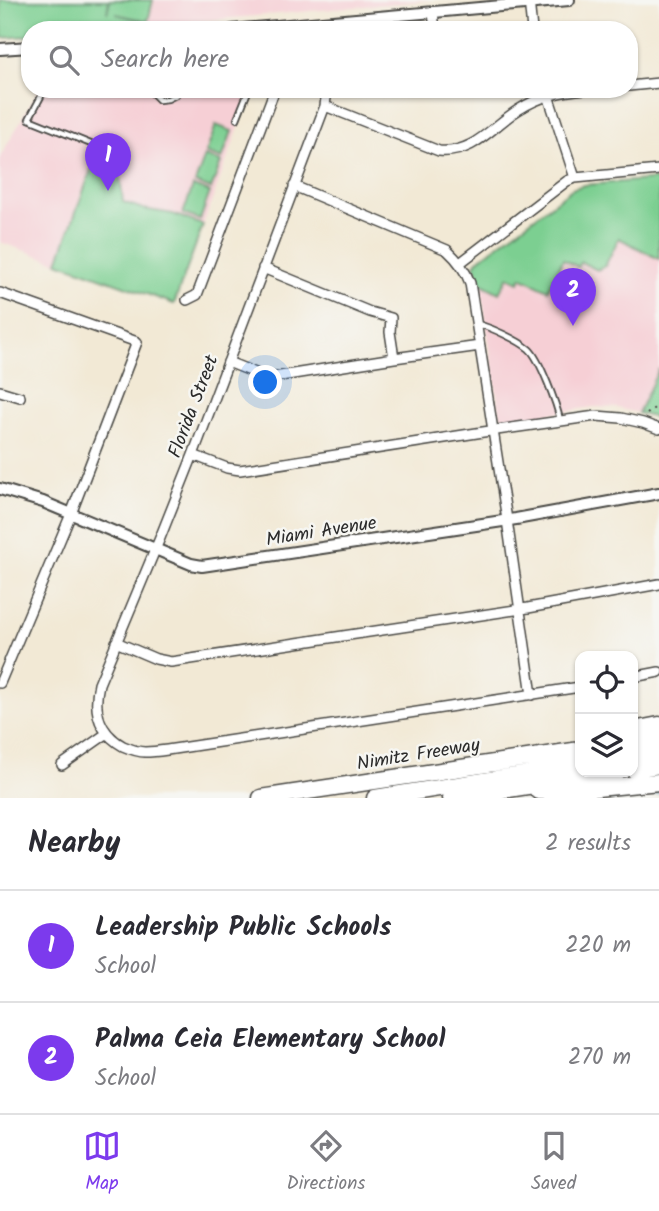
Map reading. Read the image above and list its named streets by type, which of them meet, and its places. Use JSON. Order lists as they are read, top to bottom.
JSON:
{
  "streets": {
    "highway": ["Nimitz Freeway"],
    "street": ["Florida Street", "Miami Avenue"]
  },
  "crossings": [
    ["Florida Street", "Miami Avenue"]
  ],
  "page": {
    "search": "Search here",
    "pins": ["1", "2"],
    "heading": ["Nearby", "2 results"],
    "list": [
      {
        "mark": "1",
        "name": "Leadership Public Schools",
        "note": "School",
        "value": "220 m"
      },
      {
        "mark": "2",
        "name": "Palma Ceia Elementary School",
        "note": "School",
        "value": "270 m"
      }
    ],
    "nav": ["Map", "Directions", "Saved"]
  }
}
